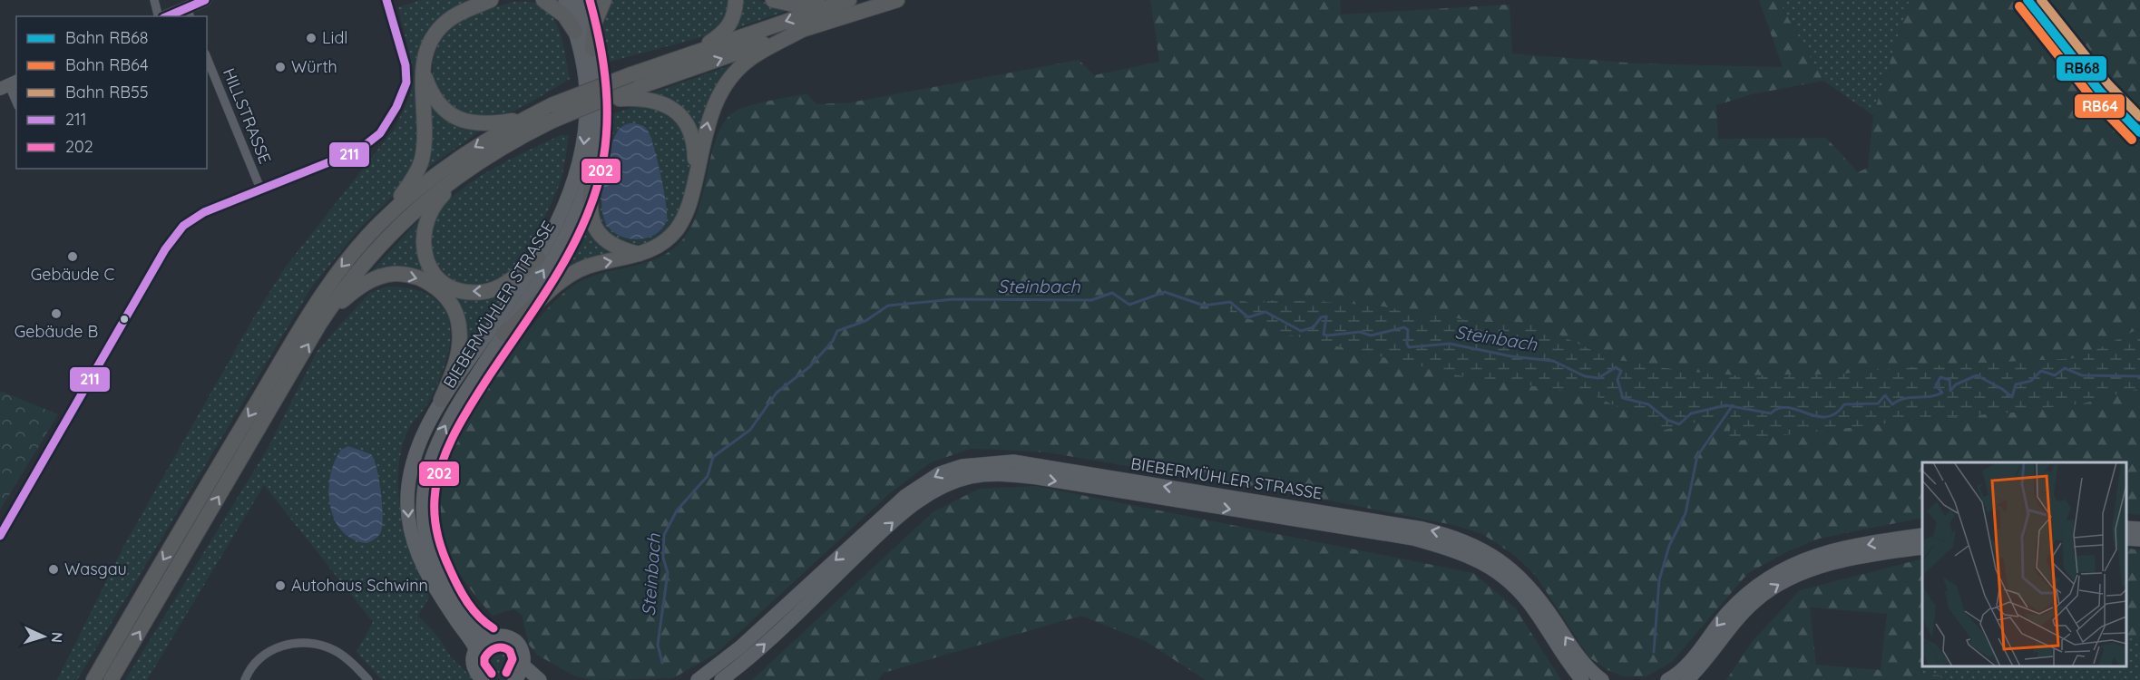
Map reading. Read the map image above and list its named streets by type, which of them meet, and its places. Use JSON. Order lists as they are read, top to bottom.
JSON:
{
  "streets": {
    "main road": ["BIEBERMÜHLER STRASSE"],
    "street": ["HILLSTRASSE"]
  },
  "water": ["Steinbach"],
  "places": [
    "Lidl",
    "Würth",
    "Gebäude C",
    "Gebäude B",
    "Wasgau",
    "Autohaus Schwinn"
  ],
  "lines": [
    "rail line RB68",
    "rail line RB55",
    "transit line 211",
    "transit line 202",
    "rail line RB64"
  ],
  "legend": [
    "Bahn RB68",
    "Bahn RB64",
    "Bahn RB55",
    "211",
    "202"
  ],
  "north": "right"
}
